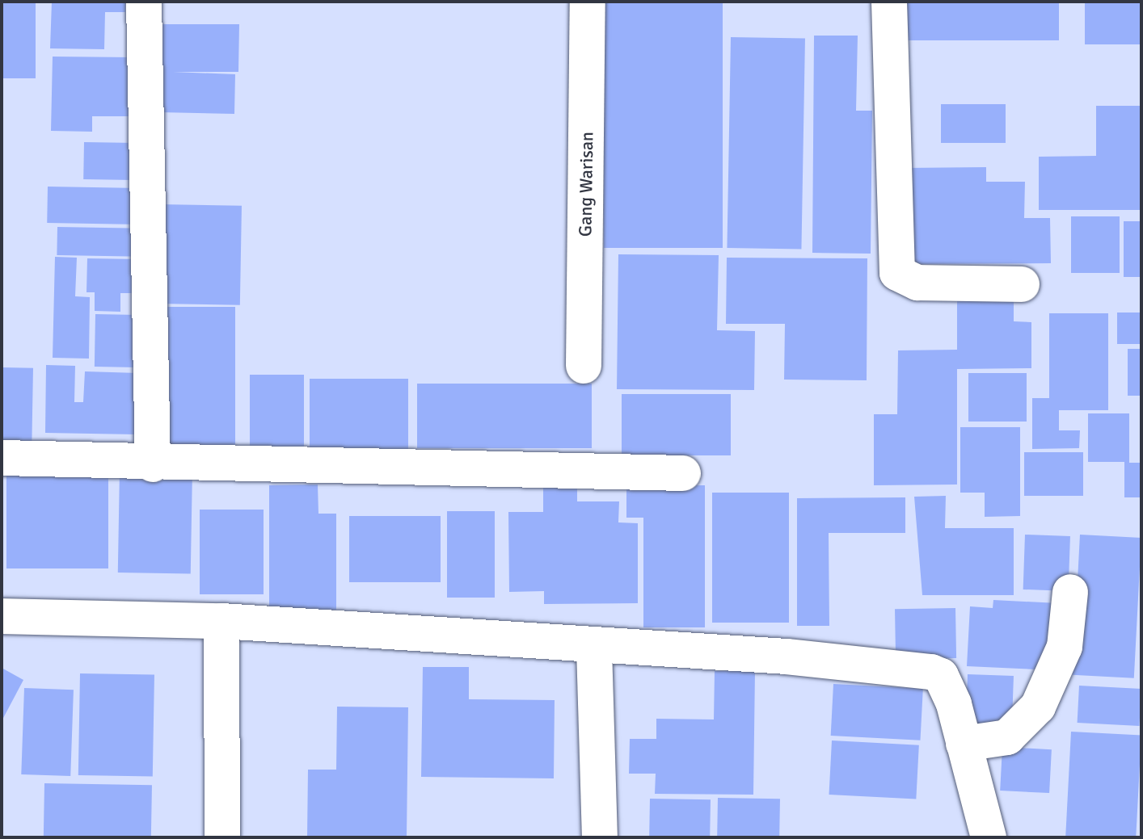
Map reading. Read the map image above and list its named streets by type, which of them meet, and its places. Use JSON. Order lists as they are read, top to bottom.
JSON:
{
  "streets": {
    "street": ["Gang Warisan"]
  }
}
